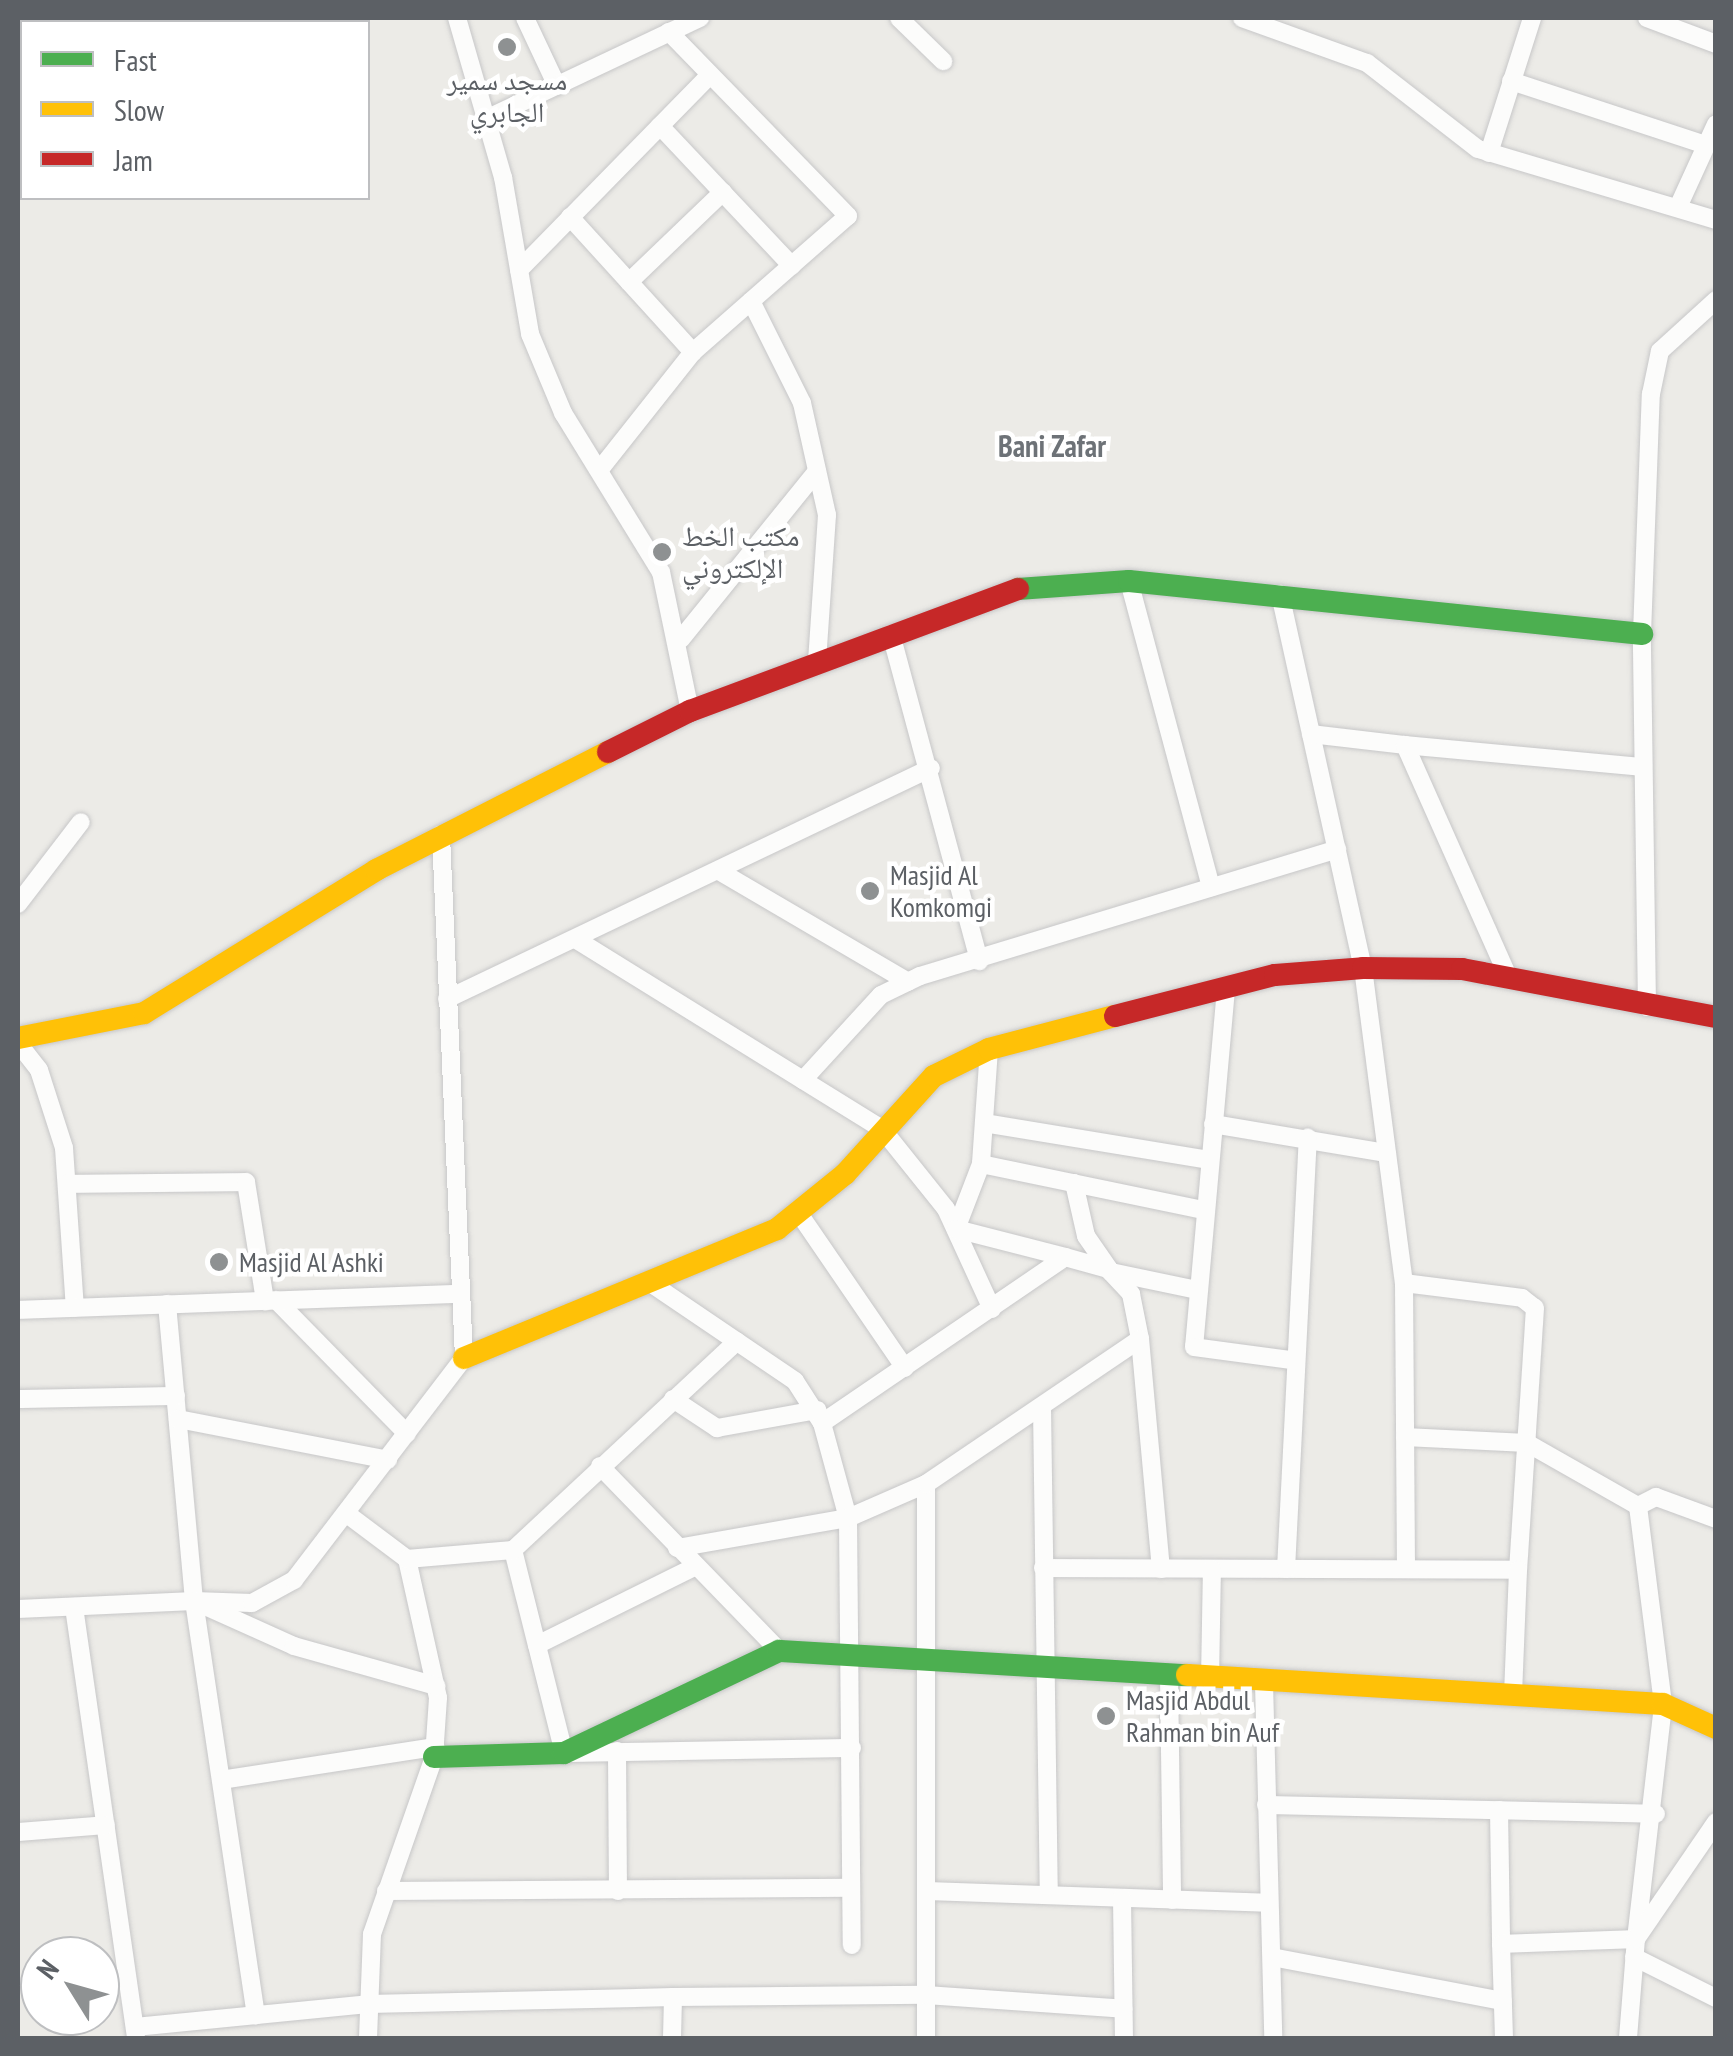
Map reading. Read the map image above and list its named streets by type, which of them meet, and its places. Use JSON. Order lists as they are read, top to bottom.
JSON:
{
  "districts": ["Bani Zafar"],
  "places": [
    "مسجد سمير الجابري",
    "مكتب الخط الإلكتروني",
    "Masjid Al Komkomgi",
    "Masjid Al Ashki",
    "Masjid Abdul Rahman bin Auf"
  ],
  "legend": ["Fast", "Slow", "Jam"],
  "north": "top left"
}
